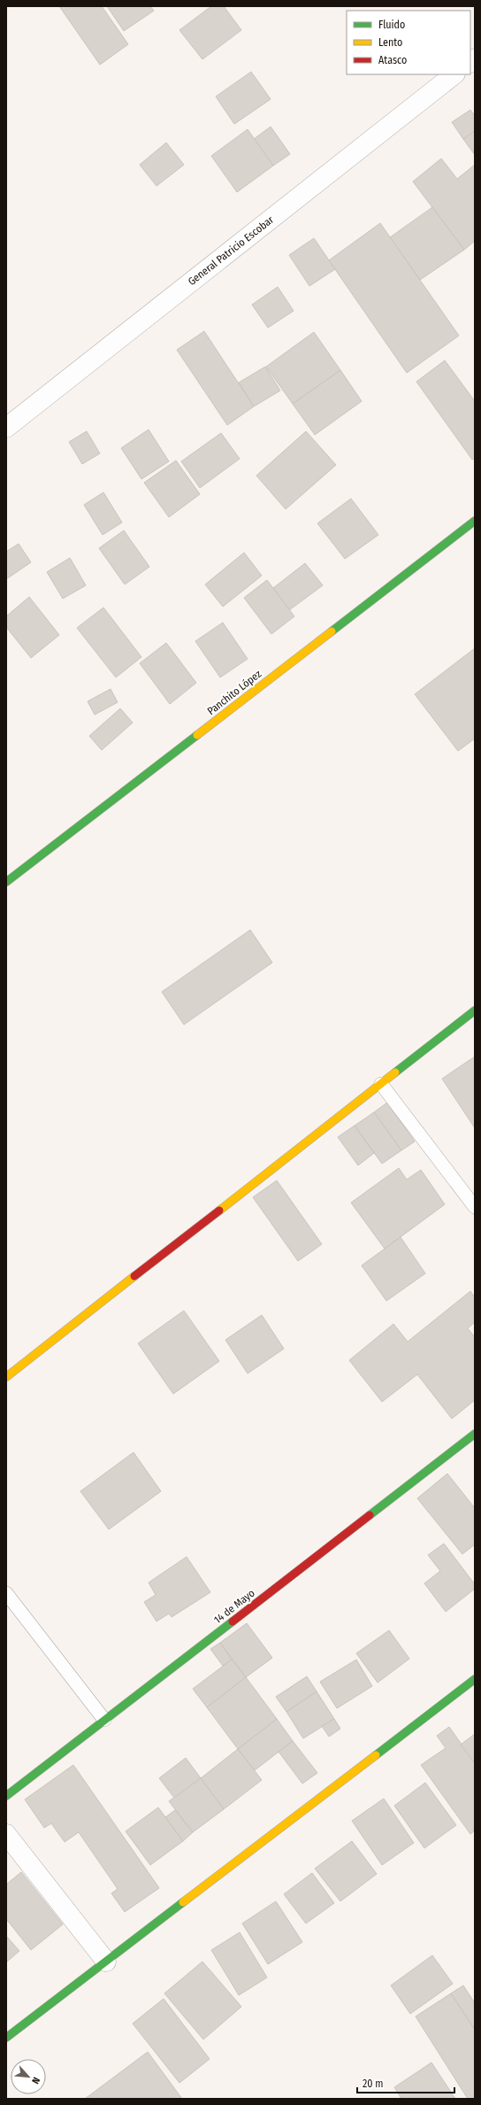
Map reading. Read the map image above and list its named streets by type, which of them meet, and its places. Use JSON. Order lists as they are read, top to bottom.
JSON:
{
  "streets": {
    "street": ["General Patricio Escobar", "Panchito López", "14 de Mayo"]
  },
  "legend": ["Fluido", "Lento", "Atasco"],
  "scale_bar": "20 m",
  "north": "bottom right"
}
